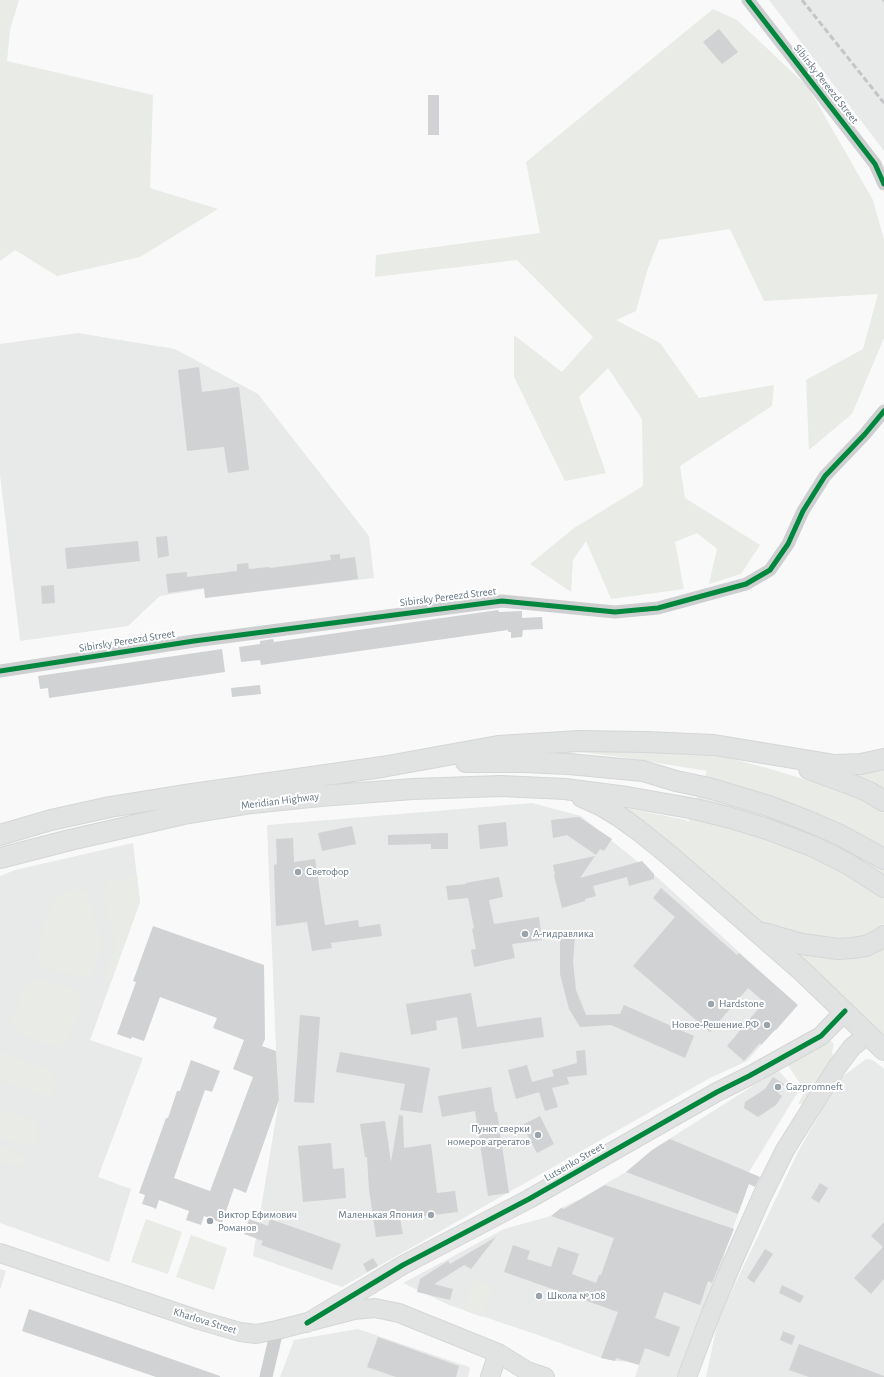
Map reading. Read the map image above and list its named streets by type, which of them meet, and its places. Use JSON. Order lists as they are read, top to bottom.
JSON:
{
  "streets": {
    "main road": ["Meridian Highway"],
    "street": ["Sibirsky Pereezd Street", "Lutsenko Street", "Kharlova Street"]
  },
  "crossings": [
    ["Lutsenko Street", "Kharlova Street"]
  ],
  "places": [
    "Светофор",
    "А-гидравлика",
    "Hardstone",
    "Новое-Решение.РФ",
    "Gazpromneft",
    "Пункт сверки номеров агрегатов",
    "Маленькая Япония",
    "Виктор Ефимович Романов",
    "Школа № 108"
  ]
}
